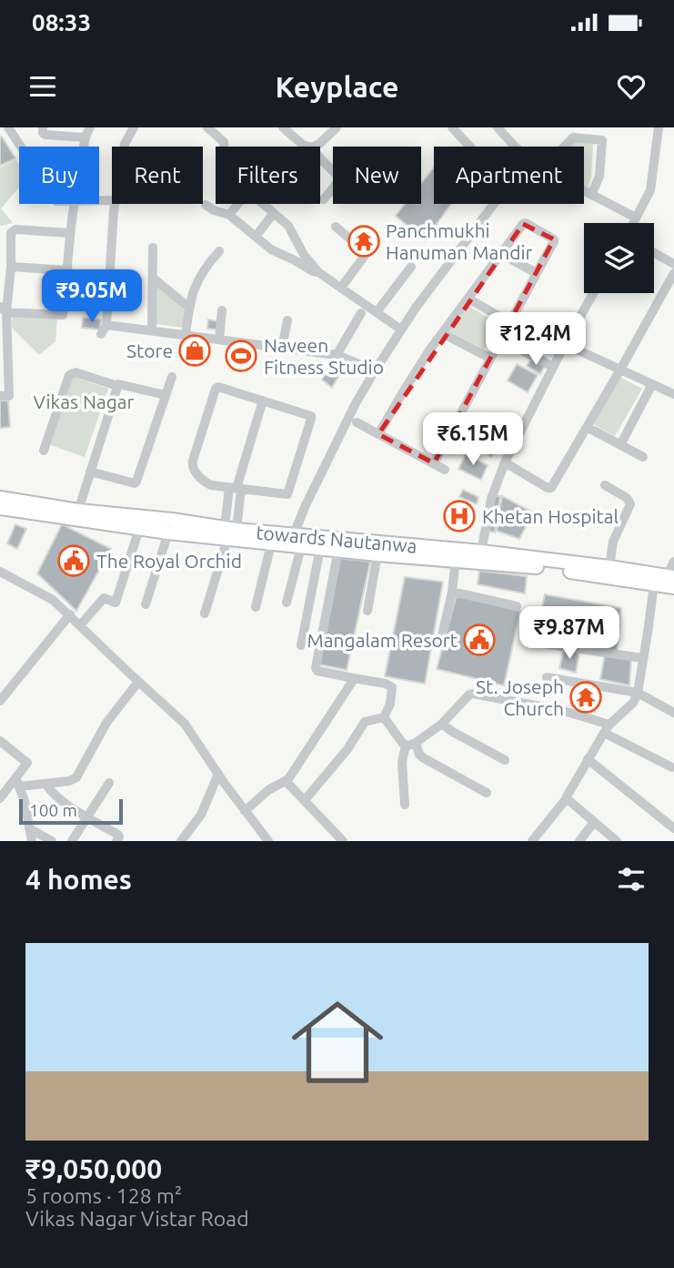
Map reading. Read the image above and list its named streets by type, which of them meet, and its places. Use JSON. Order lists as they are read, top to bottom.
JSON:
{
  "streets": {
    "main road": ["towards Nautanwa"]
  },
  "parks": ["Vikas Nagar"],
  "places": {
    "temple": ["Panchmukhi Hanuman Mandir", "St. Joseph Church"],
    "shop": ["Store"],
    "sports": ["Naveen Fitness Studio"],
    "hospital": ["Khetan Hospital"],
    "public building": ["The Royal Orchid", "Mangalam Resort"]
  },
  "scale_bar": "100 m",
  "page": {
    "status": "08:33",
    "header": "Keyplace",
    "chip": [
      "Buy",
      "Rent",
      "Filters",
      "New",
      "Apartment"
    ],
    "price": [
      "₹9.05M",
      "₹12.4M",
      "₹6.15M",
      "₹9.87M"
    ],
    "scale": "100 m",
    "heading": "4 homes",
    "list": [
      {
        "name": "₹9,050,000",
        "note": "5 rooms · 128 m² · Vikas Nagar Vistar Road"
      }
    ]
  }
}
